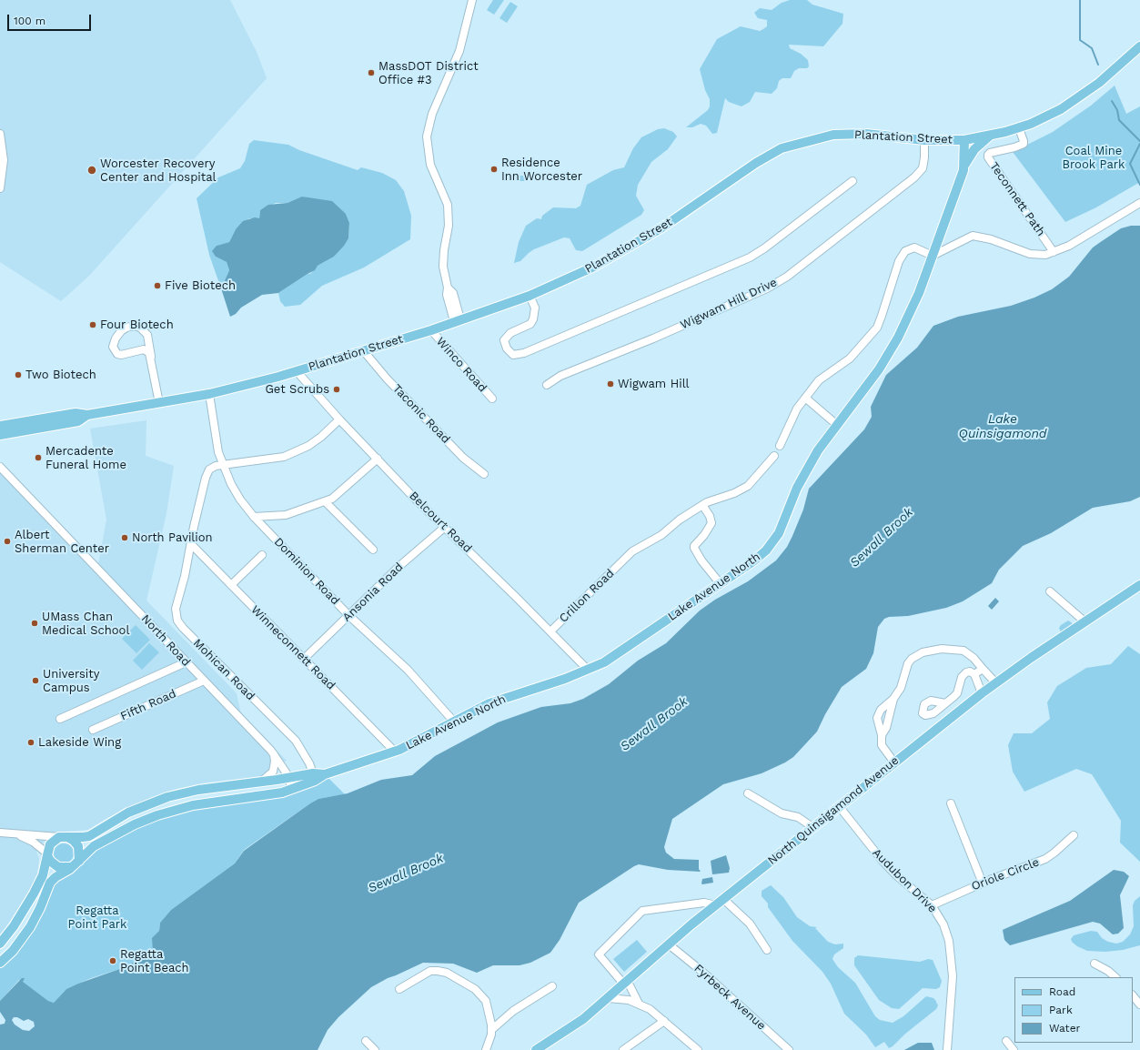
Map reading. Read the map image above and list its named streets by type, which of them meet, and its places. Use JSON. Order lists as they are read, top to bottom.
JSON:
{
  "streets": {
    "main road": ["Plantation Street", "Lake Avenue North", "North Quinsigamond Avenue"],
    "street": [
      "Teconnett Path",
      "Wigwam Hill Drive",
      "Winco Road",
      "Taconic Road",
      "Belcourt Road",
      "Dominion Road",
      "Ansonia Road",
      "Crillon Road",
      "North Road",
      "Winneconnett Road",
      "Mohican Road",
      "Fifth Road",
      "Oriole Circle",
      "Audubon Drive",
      "Fyrbeck Avenue"
    ]
  },
  "crossings": [
    ["Plantation Street", "Teconnett Path"],
    ["Plantation Street", "Wigwam Hill Drive"],
    ["Plantation Street", "Winco Road"],
    ["Plantation Street", "Taconic Road"],
    ["Plantation Street", "Belcourt Road"],
    ["Plantation Street", "Dominion Road"],
    ["Belcourt Road", "Lake Avenue North"],
    ["Belcourt Road", "Ansonia Road"],
    ["Belcourt Road", "Crillon Road"],
    ["Dominion Road", "Lake Avenue North"],
    ["Dominion Road", "Ansonia Road"],
    ["Dominion Road", "Mohican Road"],
    ["Lake Avenue North", "North Road"],
    ["Lake Avenue North", "Winneconnett Road"],
    ["Lake Avenue North", "Mohican Road"],
    ["Ansonia Road", "Winneconnett Road"],
    ["North Road", "Fifth Road"],
    ["Winneconnett Road", "Mohican Road"],
    ["North Quinsigamond Avenue", "Audubon Drive"],
    ["North Quinsigamond Avenue", "Fyrbeck Avenue"],
    ["Oriole Circle", "Audubon Drive"]
  ],
  "water": ["Lake Quinsigamond", "Sewall Brook"],
  "parks": ["Coal Mine Brook Park", "Regatta Point Park"],
  "places": [
    "MassDOT District Office #3",
    "Residence Inn Worcester",
    "Worcester Recovery Center and Hospital",
    "Five Biotech",
    "Four Biotech",
    "Two Biotech",
    "Wigwam Hill",
    "Get Scrubs",
    "Mercadente Funeral Home",
    "North Pavilion",
    "Albert Sherman Center",
    "UMass Chan Medical School",
    "University Campus",
    "Lakeside Wing",
    "Regatta Point Beach"
  ],
  "legend": ["Road", "Park", "Water"],
  "scale_bar": "100 m"
}
